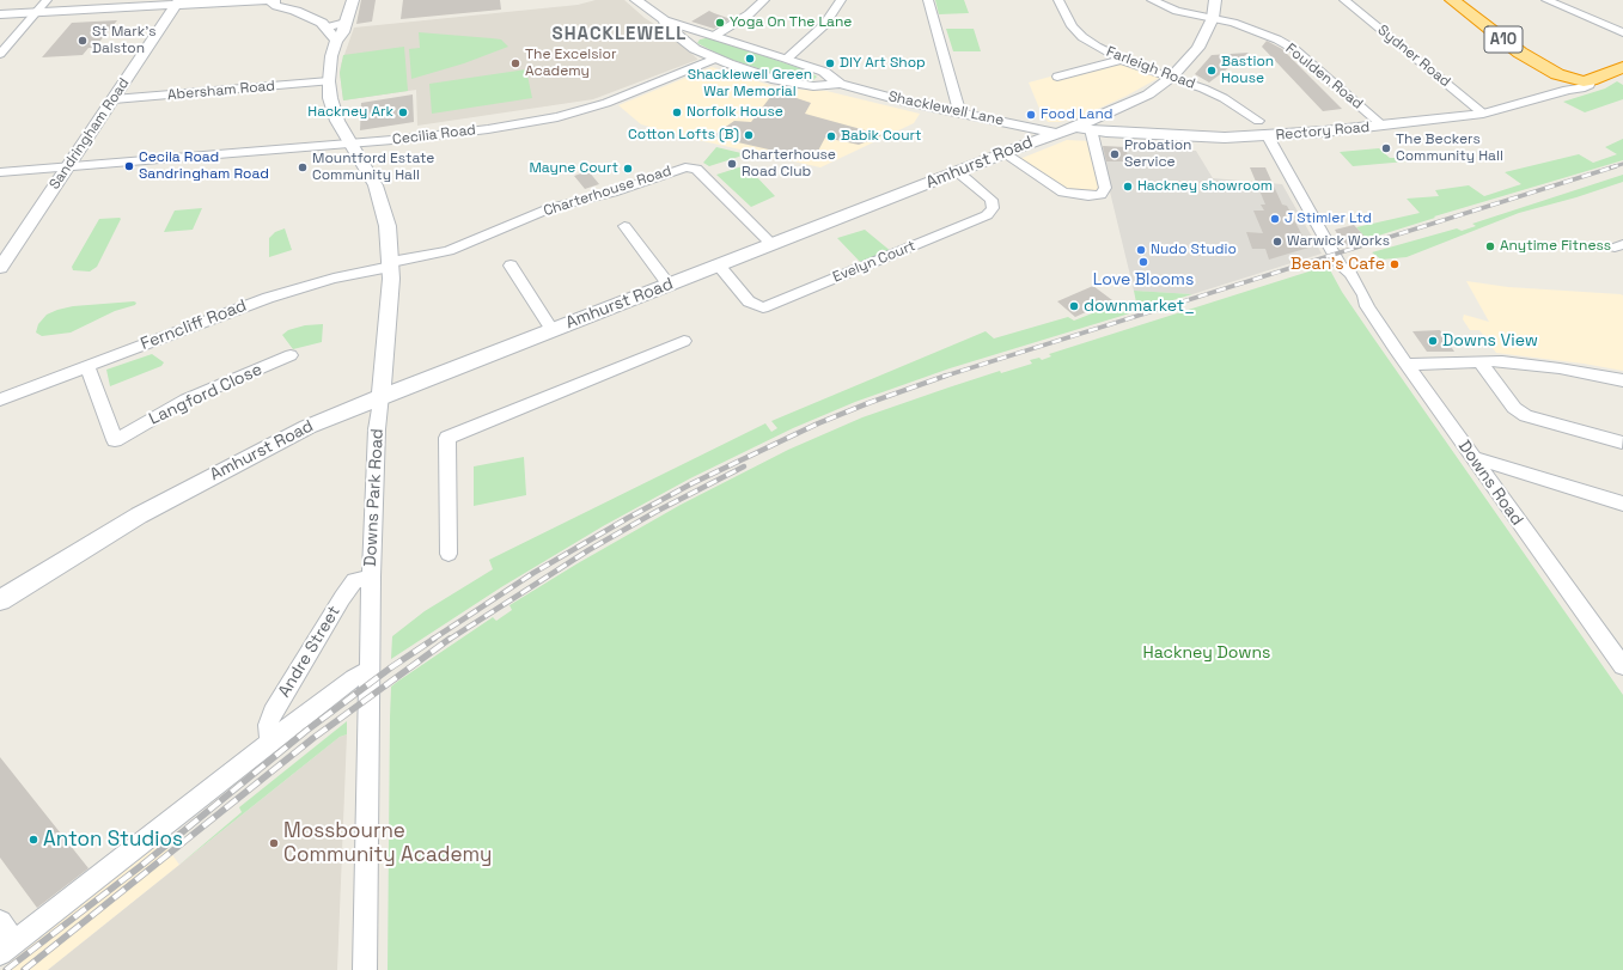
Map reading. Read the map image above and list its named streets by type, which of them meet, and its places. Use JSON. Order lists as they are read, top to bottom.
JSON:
{
  "streets": {
    "highway": ["A10", "Rectory Road"],
    "street": [
      "Sydner Road",
      "Farleigh Road",
      "Foulden Road",
      "Abersham Road",
      "Shacklewell Lane",
      "Sandringham Road",
      "Cecilia Road",
      "Amhurst Road",
      "Charterhouse Road",
      "Evelyn Court",
      "Ferncliff Road",
      "Langford Close",
      "Downs Road",
      "Downs Park Road",
      "Andre Street"
    ]
  },
  "crossings": [
    ["A10", "Rectory Road"],
    ["Sydner Road", "Rectory Road"],
    ["Farleigh Road", "Amhurst Road"],
    ["Foulden Road", "Rectory Road"],
    ["Foulden Road", "Amhurst Road"],
    ["Abersham Road", "Sandringham Road"],
    ["Abersham Road", "Downs Park Road"],
    ["Shacklewell Lane", "Cecilia Road"],
    ["Shacklewell Lane", "Amhurst Road"],
    ["Rectory Road", "Amhurst Road"],
    ["Rectory Road", "Downs Road"],
    ["Sandringham Road", "Cecilia Road"],
    ["Cecilia Road", "Downs Park Road"],
    ["Amhurst Road", "Charterhouse Road"],
    ["Amhurst Road", "Evelyn Court"],
    ["Amhurst Road", "Downs Park Road"],
    ["Charterhouse Road", "Ferncliff Road"],
    ["Charterhouse Road", "Downs Park Road"],
    ["Ferncliff Road", "Langford Close"],
    ["Ferncliff Road", "Downs Park Road"],
    ["Downs Park Road", "Andre Street"]
  ],
  "districts": ["SHACKLEWELL"],
  "parks": ["Hackney Downs"],
  "places": [
    "Yoga On The Lane",
    "St Mark's Dalston",
    "Shacklewell Green War Memorial",
    "The Excelsior Academy",
    "DIY Art Shop",
    "Bastion House",
    "Hackney Ark",
    "Norfolk House",
    "Food Land",
    "Cotton Lofts (B)",
    "Babik Court",
    "The Beckers Community Hall",
    "Probation Service",
    "Charterhouse Road Club",
    "Cecila Road Sandringham Road",
    "Mountford Estate Community Hall",
    "Mayne Court",
    "Hackney showroom",
    "J Stimler Ltd",
    "Warwick Works",
    "Anytime Fitness",
    "Nudo Studio",
    "Love Blooms",
    "Bean's Cafe",
    "downmarket_",
    "Downs View",
    "Anton Studios",
    "Mossbourne Community Academy"
  ]
}
